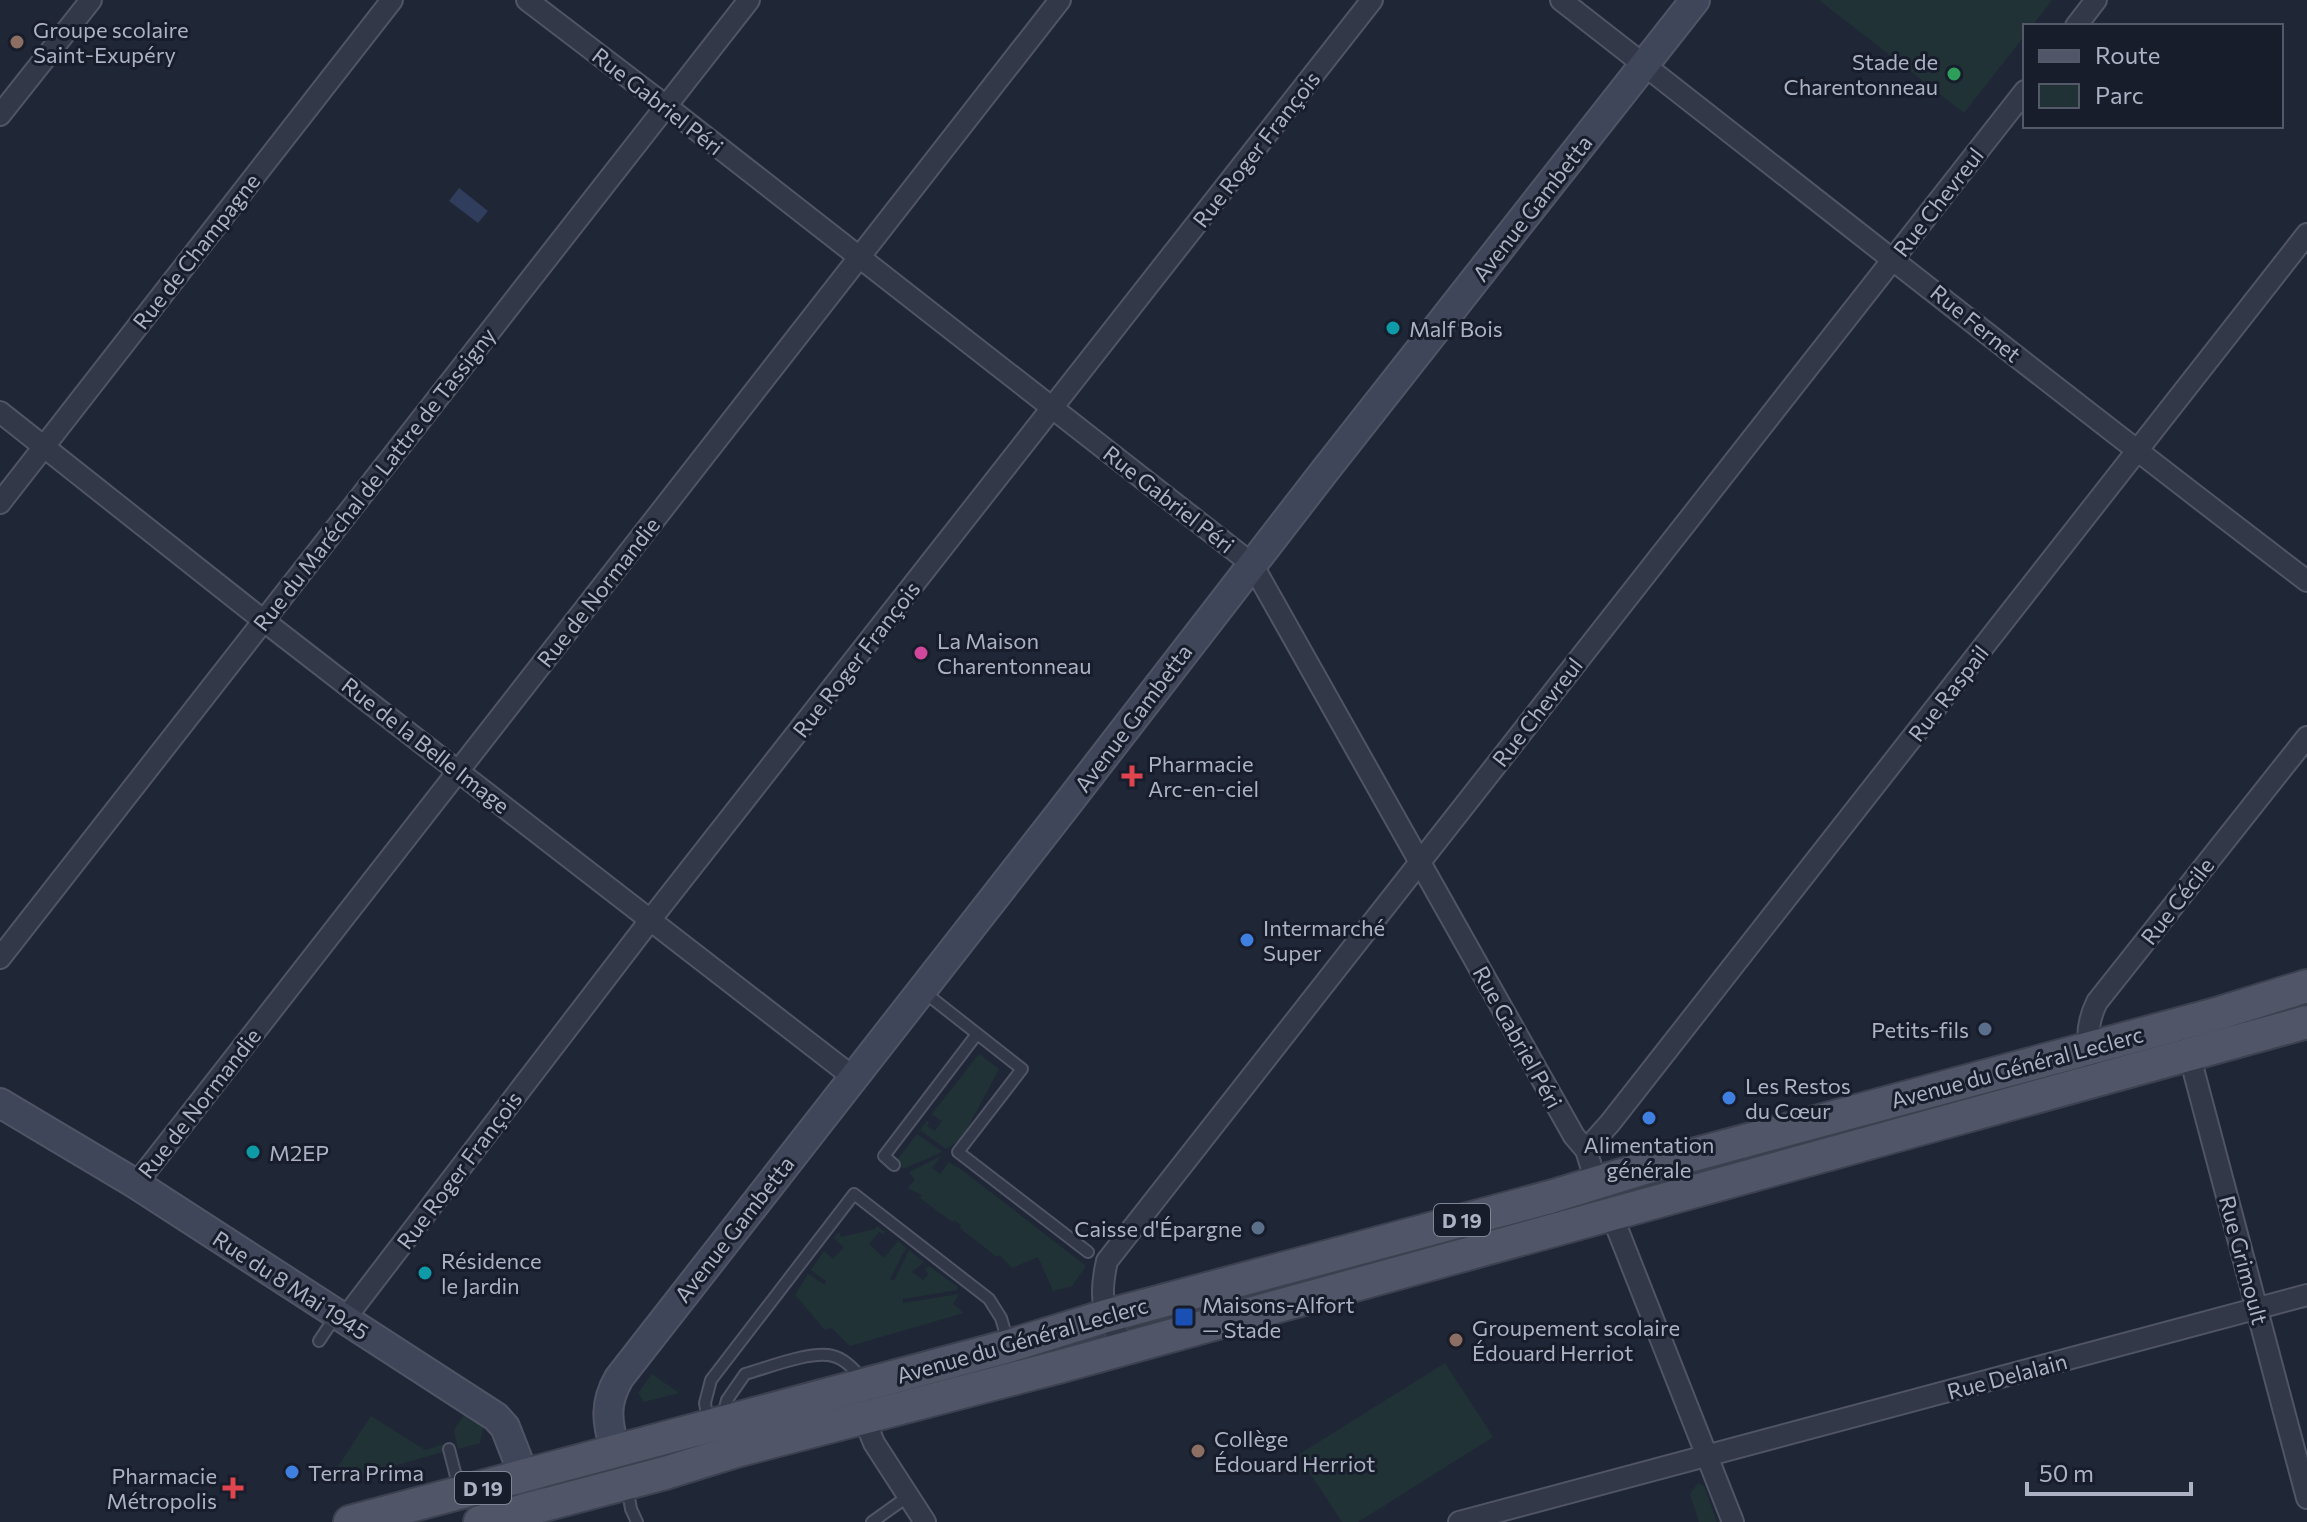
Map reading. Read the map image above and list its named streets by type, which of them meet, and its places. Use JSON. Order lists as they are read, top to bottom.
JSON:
{
  "streets": {
    "main road": ["Avenue du Général Leclerc", "D 19"],
    "street": [
      "Rue Gabriel Péri",
      "Rue Roger François",
      "Rue Chevreul",
      "Avenue Gambetta",
      "Rue de Champagne",
      "Rue Fernet",
      "Rue du Maréchal de Lattre de Tassigny",
      "Rue de Normandie",
      "Rue Raspail",
      "Rue de la Belle Image",
      "Rue Cécile",
      "Rue Grimoult",
      "Rue du 8 Mai 1945",
      "Rue Delalain"
    ]
  },
  "crossings": [
    ["Rue Gabriel Péri", "Rue Roger François"],
    ["Rue Gabriel Péri", "Rue Chevreul"],
    ["Rue Gabriel Péri", "Avenue Gambetta"],
    ["Rue Gabriel Péri", "Rue du Maréchal de Lattre de Tassigny"],
    ["Rue Gabriel Péri", "Rue de Normandie"],
    ["Rue Gabriel Péri", "Rue Raspail"],
    ["Rue Gabriel Péri", "Avenue du Général Leclerc"],
    ["Rue Roger François", "Rue de la Belle Image"],
    ["Rue Roger François", "Rue du 8 Mai 1945"],
    ["Rue Chevreul", "Rue Fernet"],
    ["Rue Chevreul", "Avenue du Général Leclerc"],
    ["Avenue Gambetta", "Rue Fernet"],
    ["Avenue Gambetta", "Rue de la Belle Image"],
    ["Avenue Gambetta", "Avenue du Général Leclerc"],
    ["Rue de Champagne", "Rue de la Belle Image"],
    ["Rue Fernet", "Rue Raspail"],
    ["Rue du Maréchal de Lattre de Tassigny", "Rue de la Belle Image"],
    ["Rue de Normandie", "Rue de la Belle Image"],
    ["Rue de Normandie", "Rue du 8 Mai 1945"],
    ["Rue Cécile", "Avenue du Général Leclerc"],
    ["Avenue du Général Leclerc", "Rue Grimoult"],
    ["Avenue du Général Leclerc", "Rue du 8 Mai 1945"],
    ["Rue Grimoult", "Rue Delalain"]
  ],
  "places": {
    "other": [
      "Groupe scolaire Saint-Exupéry",
      "Stade de Charentonneau",
      "Malf Bois",
      "La Maison Charentonneau",
      "Intermarché Super",
      "Petits-fils",
      "Les Restos du Cœur",
      "Alimentation générale",
      "M2EP",
      "Caisse d'Épargne",
      "Résidence le Jardin",
      "Groupement scolaire Édouard Herriot",
      "Collège Édouard Herriot",
      "Terra Prima"
    ],
    "health": ["Pharmacie Arc-en-ciel", "Pharmacie Métropolis"],
    "transit": ["Maisons-Alfort — Stade"]
  },
  "legend": ["Route", "Parc"],
  "scale_bar": "50 m"
}
